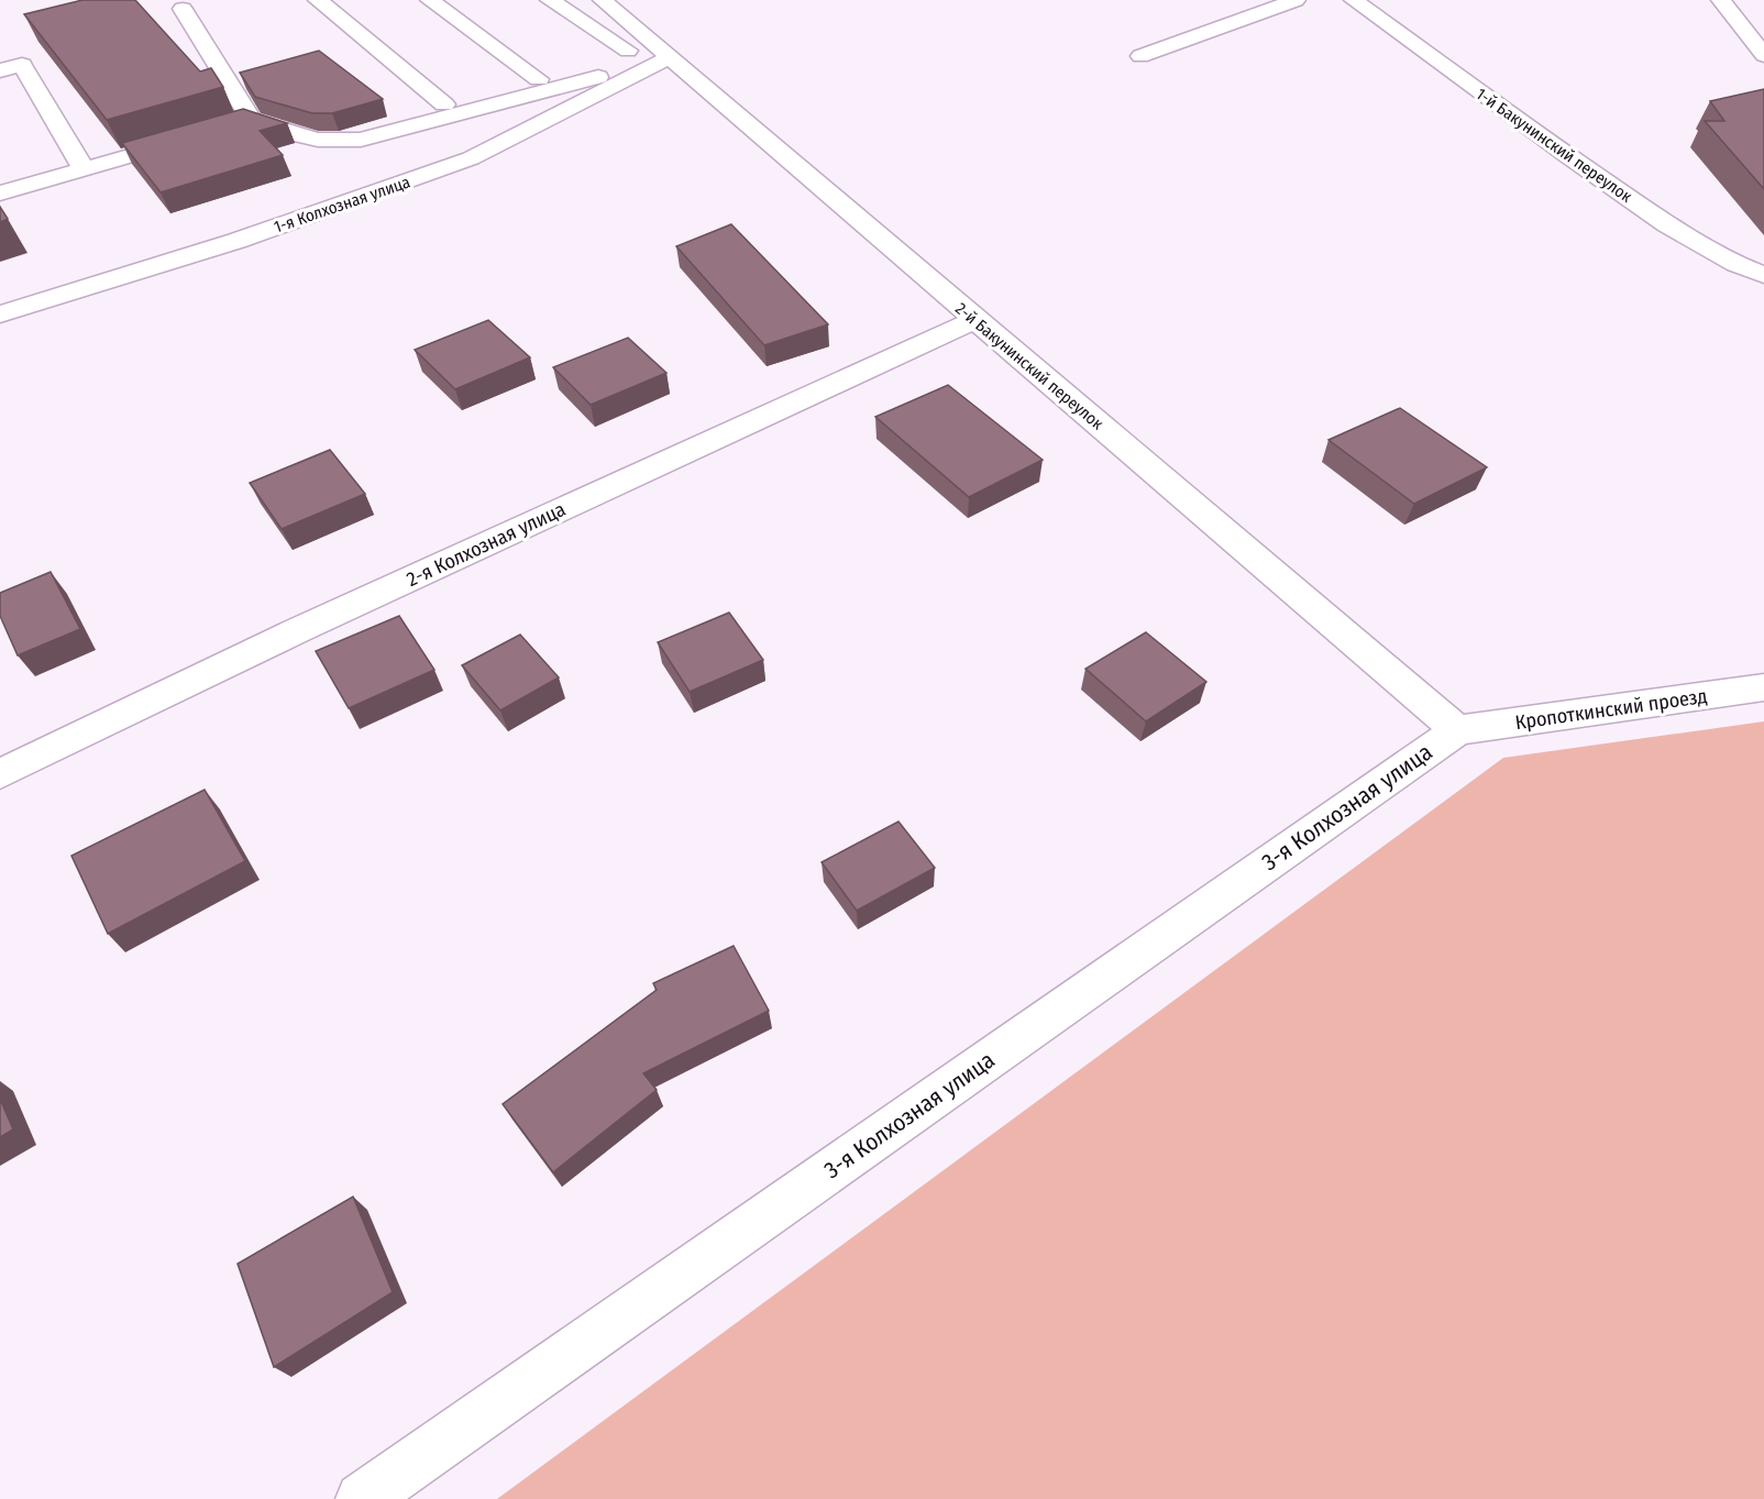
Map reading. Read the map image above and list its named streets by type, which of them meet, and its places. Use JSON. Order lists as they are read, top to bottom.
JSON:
{
  "streets": {
    "street": [
      "1-й Бакунинский переулок",
      "1-я Колхозная улица",
      "2-й Бакунинский переулок",
      "2-я Колхозная улица",
      "Кропоткинский проезд",
      "3-я Колхозная улица"
    ]
  },
  "crossings": [
    ["1-я Колхозная улица", "2-й Бакунинский переулок"],
    ["2-й Бакунинский переулок", "2-я Колхозная улица"],
    ["2-й Бакунинский переулок", "Кропоткинский проезд"],
    ["2-й Бакунинский переулок", "3-я Колхозная улица"],
    ["Кропоткинский проезд", "3-я Колхозная улица"]
  ]
}
